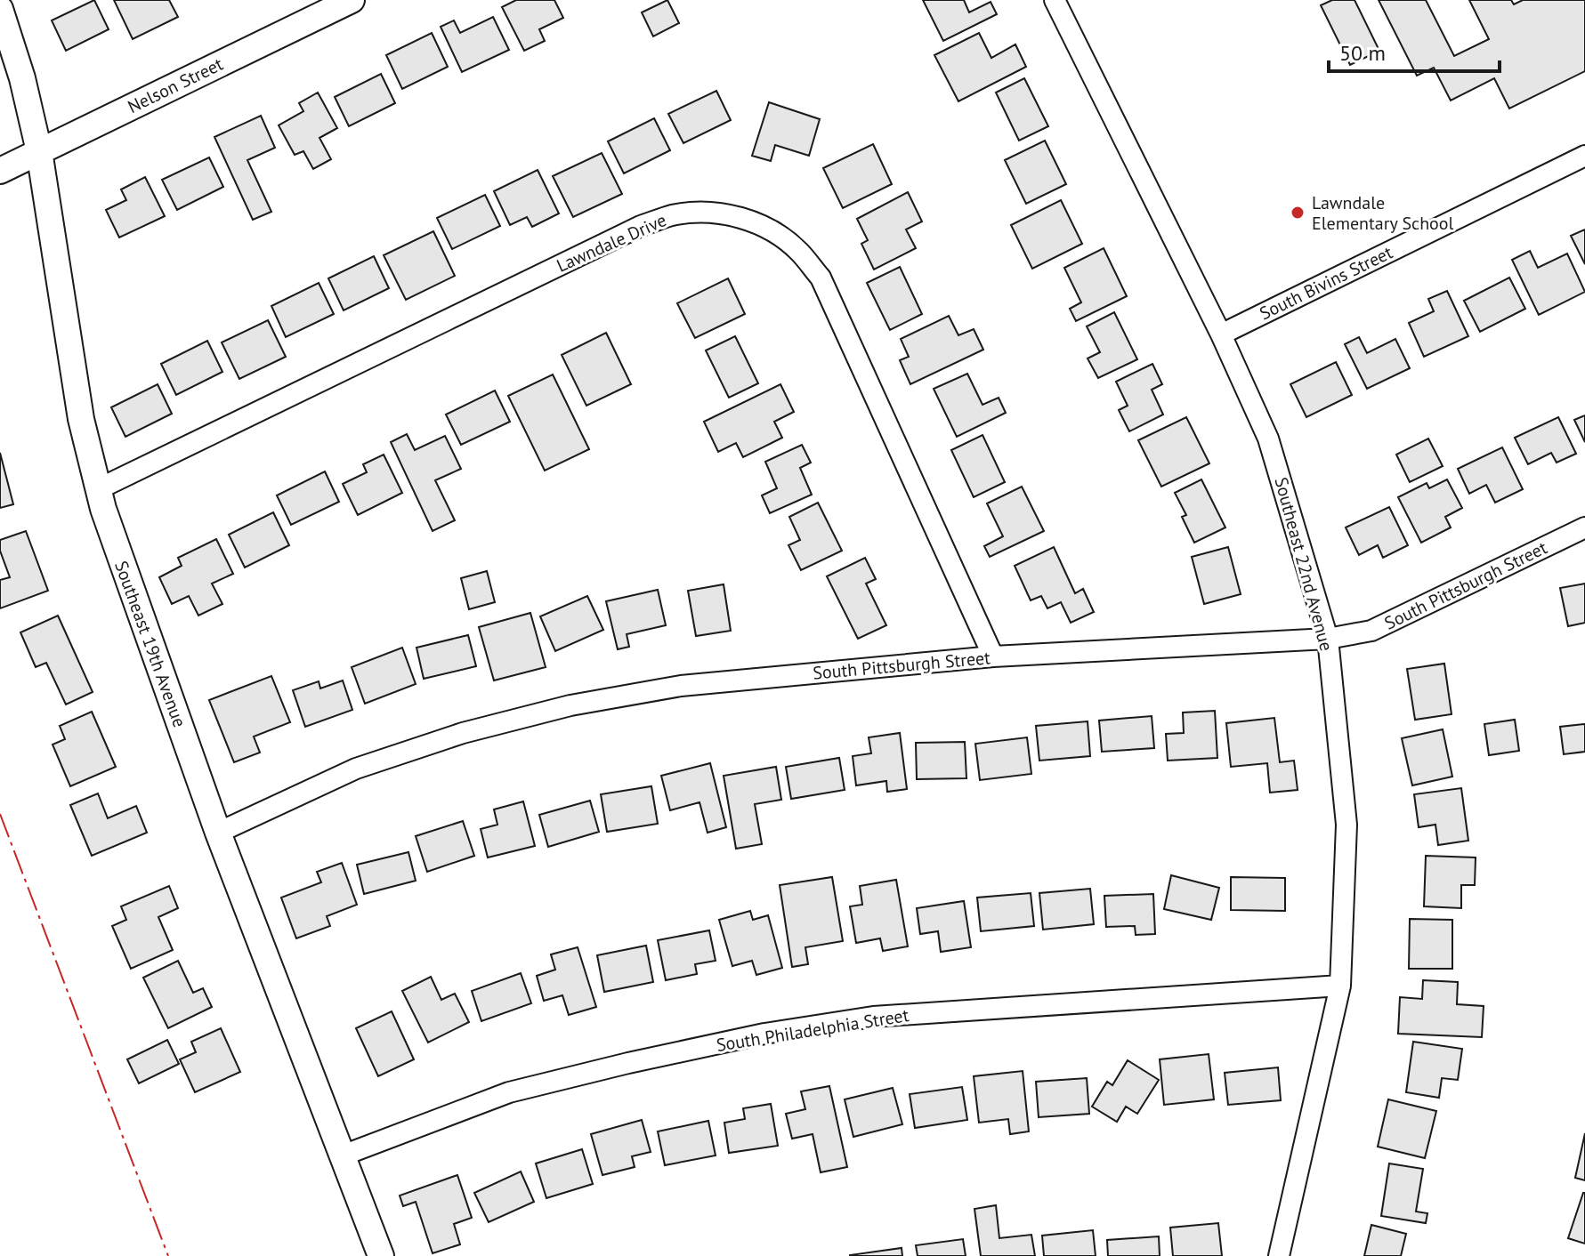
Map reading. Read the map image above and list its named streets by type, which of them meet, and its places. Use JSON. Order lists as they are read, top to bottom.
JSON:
{
  "streets": {
    "street": [
      "Nelson Street",
      "Lawndale Drive",
      "South Bivins Street",
      "Southeast 22nd Avenue",
      "South Pittsburgh Street",
      "Southeast 19th Avenue",
      "South Philadelphia Street"
    ]
  },
  "crossings": [
    ["Nelson Street", "Southeast 19th Avenue"],
    ["Lawndale Drive", "South Pittsburgh Street"],
    ["Lawndale Drive", "Southeast 19th Avenue"],
    ["South Bivins Street", "Southeast 22nd Avenue"],
    ["Southeast 22nd Avenue", "South Pittsburgh Street"],
    ["Southeast 22nd Avenue", "South Philadelphia Street"],
    ["South Pittsburgh Street", "Southeast 19th Avenue"],
    ["Southeast 19th Avenue", "South Philadelphia Street"]
  ],
  "places": ["Lawndale Elementary School"],
  "scale_bar": "50 m"
}
